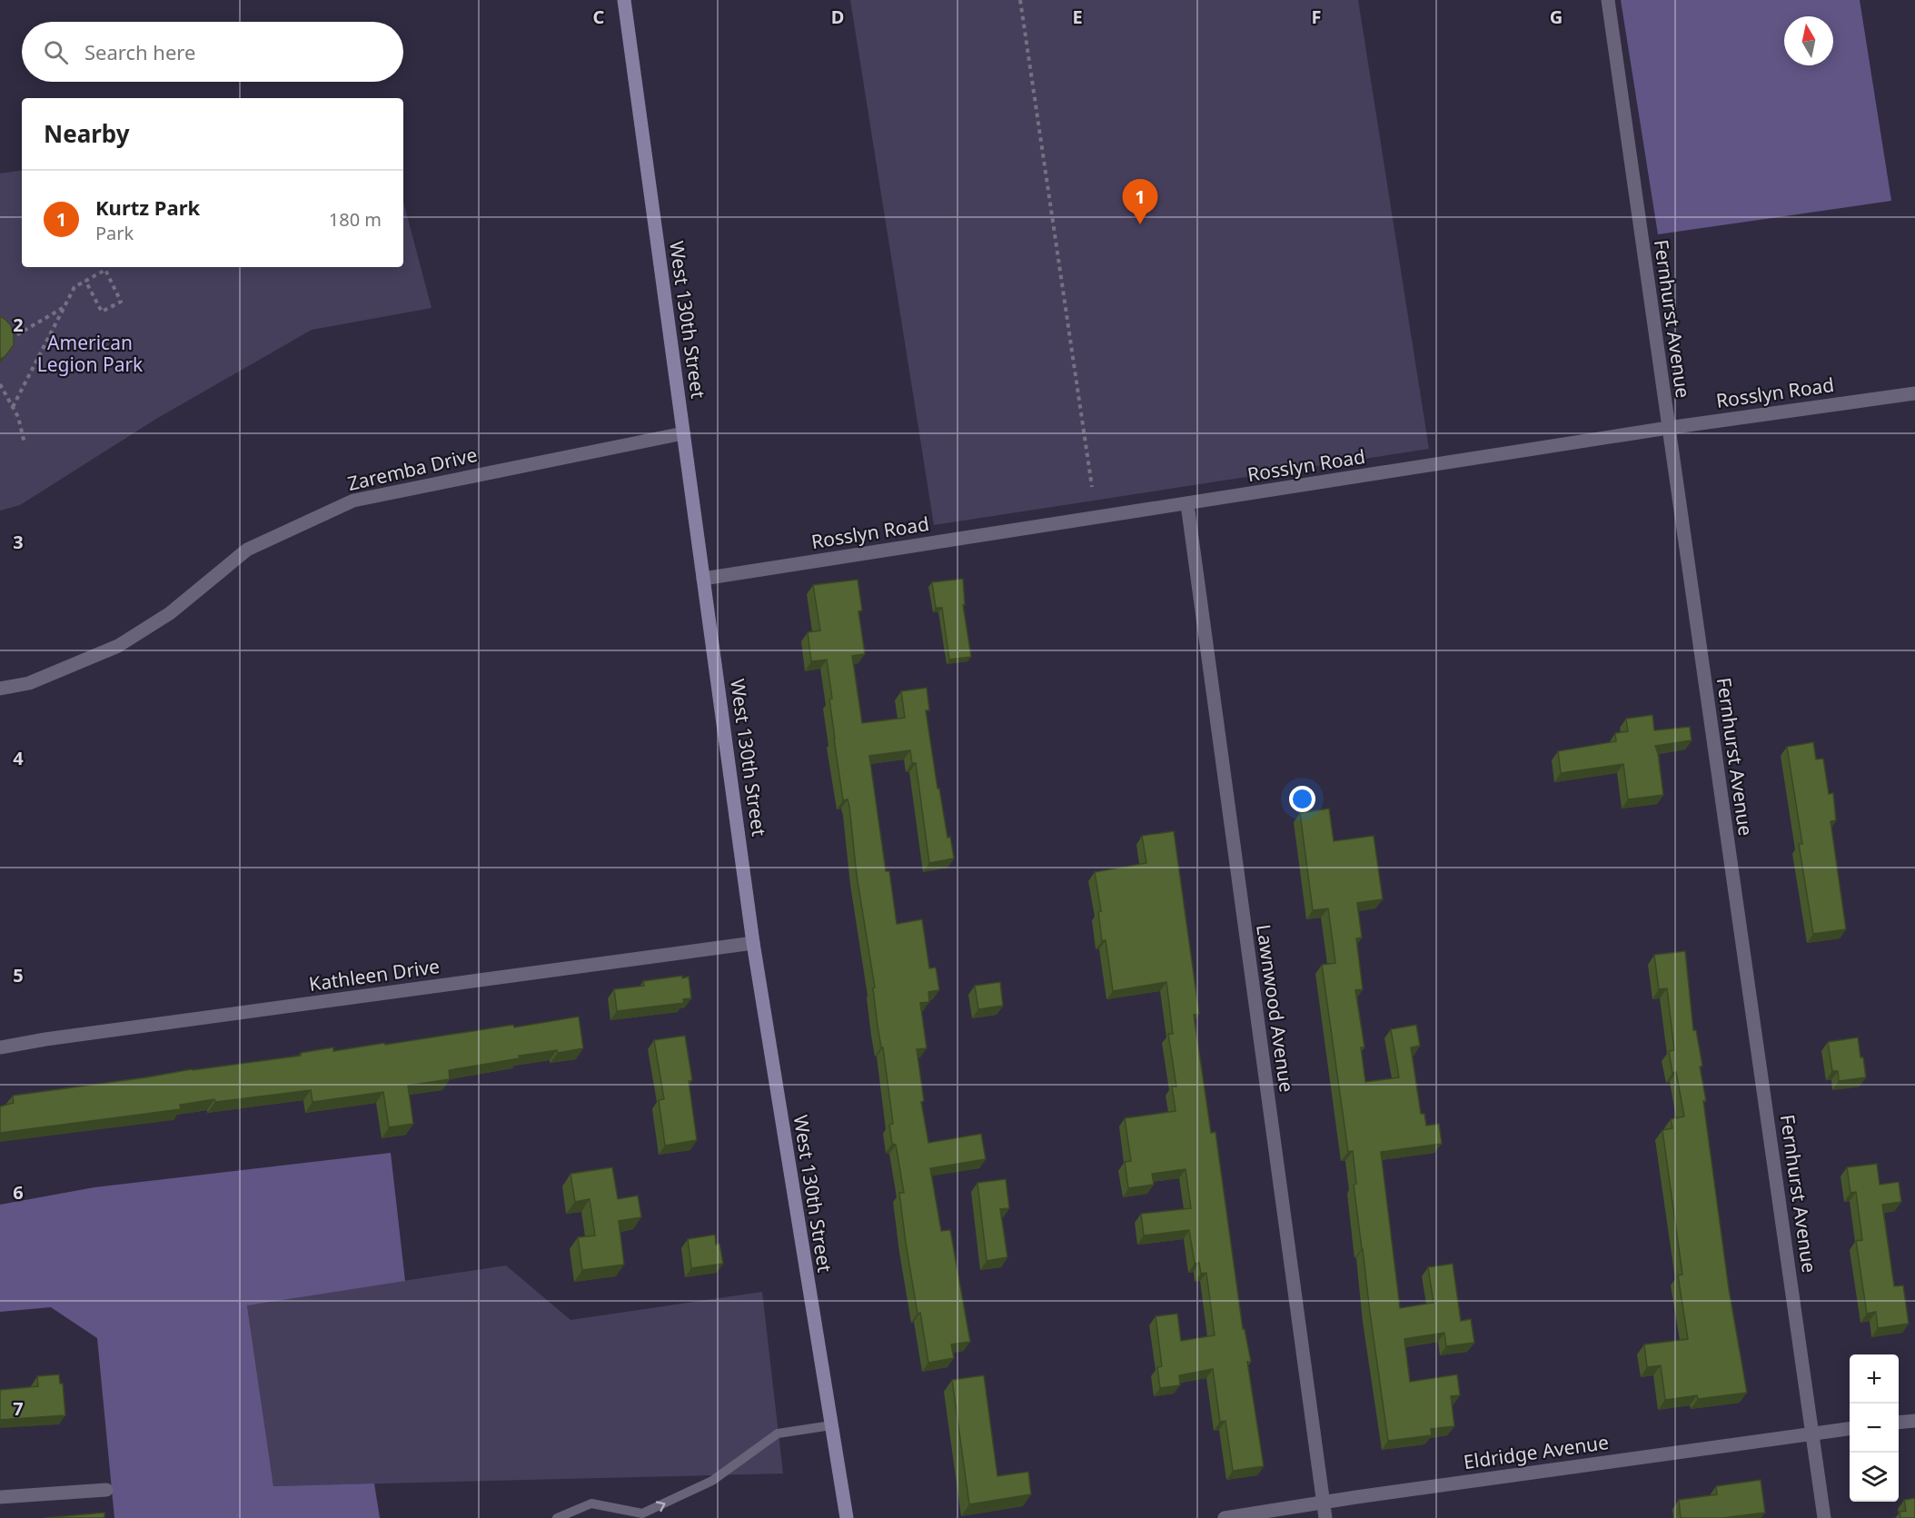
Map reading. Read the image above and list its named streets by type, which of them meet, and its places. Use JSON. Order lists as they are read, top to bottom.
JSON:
{
  "streets": {
    "main road": ["West 130th Street"],
    "street": [
      "Fernhurst Avenue",
      "Rosslyn Road",
      "Zaremba Drive",
      "Kathleen Drive",
      "Lawnwood Avenue",
      "Eldridge Avenue"
    ]
  },
  "crossings": [
    ["Fernhurst Avenue", "Rosslyn Road"],
    ["Fernhurst Avenue", "Eldridge Avenue"],
    ["West 130th Street", "Rosslyn Road"],
    ["West 130th Street", "Zaremba Drive"],
    ["West 130th Street", "Kathleen Drive"],
    ["Rosslyn Road", "Lawnwood Avenue"],
    ["Lawnwood Avenue", "Eldridge Avenue"]
  ],
  "parks": ["American Legion Park"],
  "north": "top",
  "page": {
    "search": "Search here",
    "heading": "Nearby",
    "list": [
      {
        "mark": "1",
        "name": "Kurtz Park",
        "note": "Park",
        "value": "180 m"
      }
    ],
    "pins": "1",
    "map_buttons": ["+", "−"]
  },
  "grid": {
    "columns": [
      "C",
      "D",
      "E",
      "F",
      "G"
    ],
    "rows": [
      "2",
      "3",
      "4",
      "5",
      "6",
      "7"
    ]
  }
}
